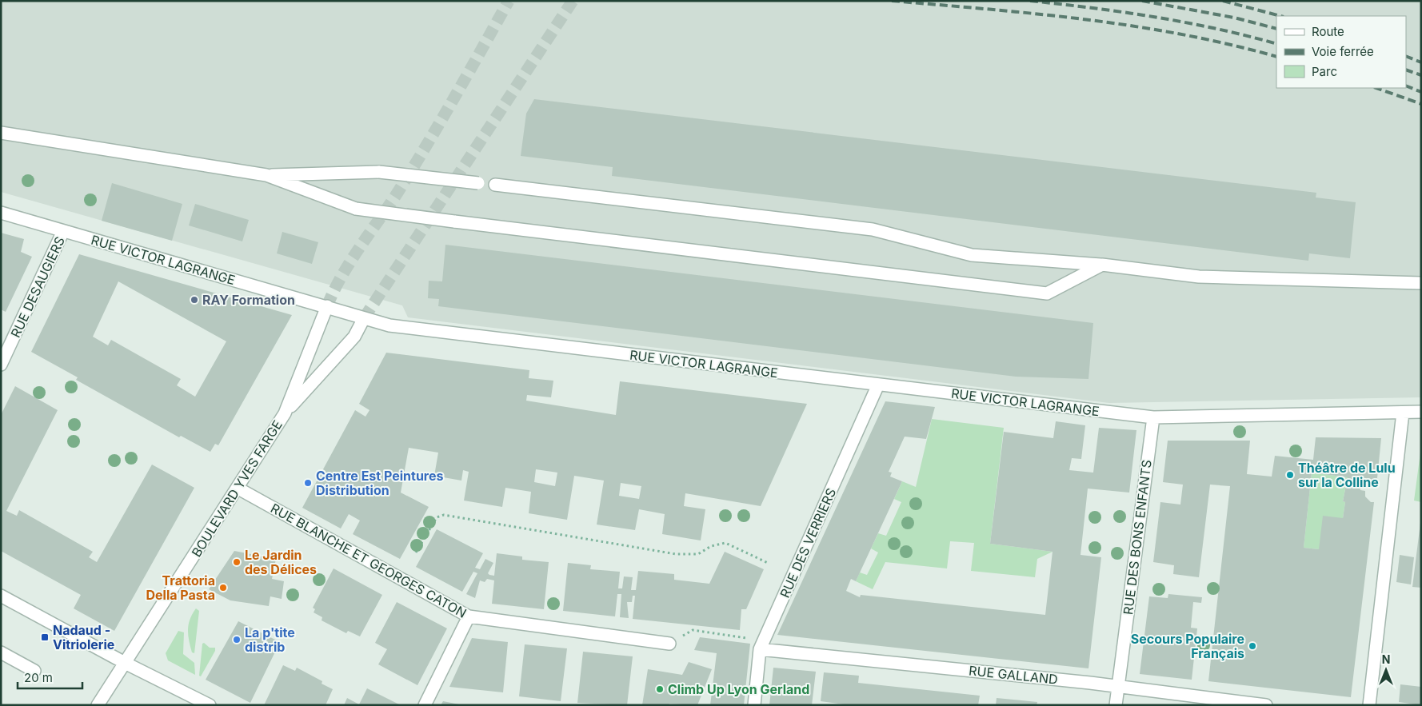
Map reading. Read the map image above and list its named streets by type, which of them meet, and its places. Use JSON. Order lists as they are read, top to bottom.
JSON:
{
  "streets": {
    "street": [
      "RUE VICTOR LAGRANGE",
      "RUE DESAUGIERS",
      "BOULEVARD YVES FARGE",
      "RUE DES BONS ENFANTS",
      "RUE DES VERRIERS",
      "RUE BLANCHE ET GEORGES CATON",
      "RUE GALLAND"
    ]
  },
  "crossings": [
    ["RUE VICTOR LAGRANGE", "RUE DESAUGIERS"],
    ["RUE VICTOR LAGRANGE", "BOULEVARD YVES FARGE"],
    ["RUE VICTOR LAGRANGE", "RUE DES BONS ENFANTS"],
    ["RUE VICTOR LAGRANGE", "RUE DES VERRIERS"],
    ["BOULEVARD YVES FARGE", "RUE BLANCHE ET GEORGES CATON"],
    ["RUE DES BONS ENFANTS", "RUE GALLAND"],
    ["RUE DES VERRIERS", "RUE GALLAND"]
  ],
  "places": {
    "other": [
      "RAY Formation",
      "Théâtre de Lulu sur la Colline",
      "Centre Est Peintures Distribution",
      "Le Jardin des Délices",
      "Trattoria Della Pasta",
      "La p'tite distrib",
      "Secours Populaire Français",
      "Climb Up Lyon Gerland"
    ],
    "transit": ["Nadaud - Vitriolerie"]
  },
  "legend": ["Route", "Voie ferrée", "Parc"],
  "scale_bar": "20 m",
  "north": "top"
}
